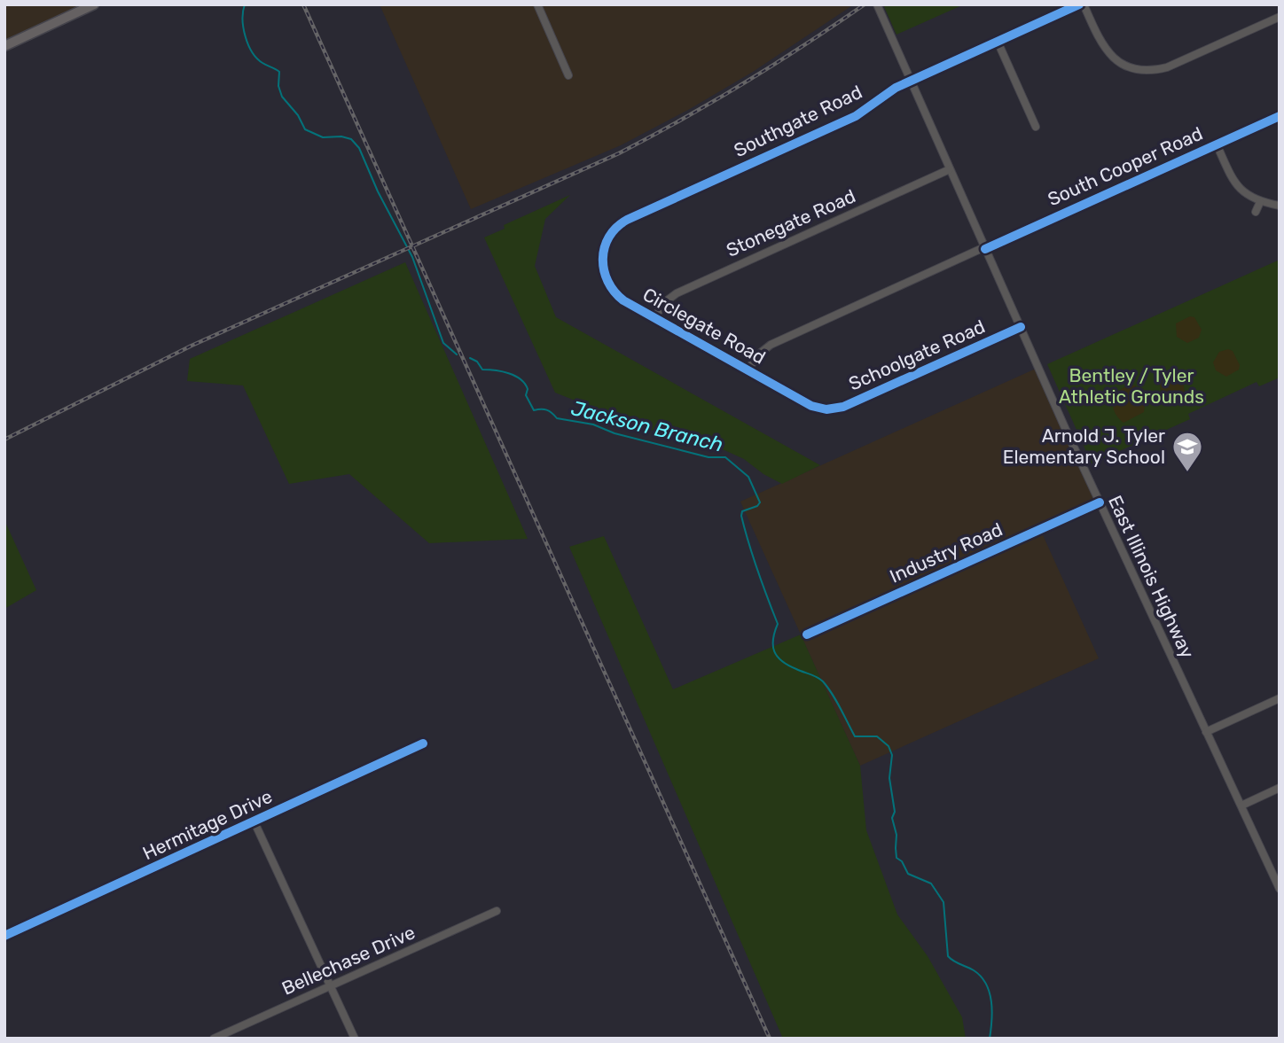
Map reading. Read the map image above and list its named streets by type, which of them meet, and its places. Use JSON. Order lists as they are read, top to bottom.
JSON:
{
  "streets": {
    "street": [
      "Southgate Road",
      "South Cooper Road",
      "Stonegate Road",
      "Circlegate Road",
      "Schoolgate Road",
      "Industry Road",
      "East Illinois Highway",
      "Hermitage Drive",
      "Bellechase Drive"
    ]
  },
  "crossings": [
    ["Southgate Road", "Circlegate Road"],
    ["Southgate Road", "East Illinois Highway"],
    ["South Cooper Road", "Circlegate Road"],
    ["South Cooper Road", "East Illinois Highway"],
    ["Stonegate Road", "Circlegate Road"],
    ["Stonegate Road", "East Illinois Highway"],
    ["Circlegate Road", "Schoolgate Road"],
    ["Schoolgate Road", "East Illinois Highway"],
    ["Industry Road", "East Illinois Highway"]
  ],
  "water": ["Jackson Branch"],
  "parks": ["Bentley / Tyler Athletic Grounds"],
  "places": {
    "school or university": ["Arnold J. Tyler Elementary School"]
  }
}
